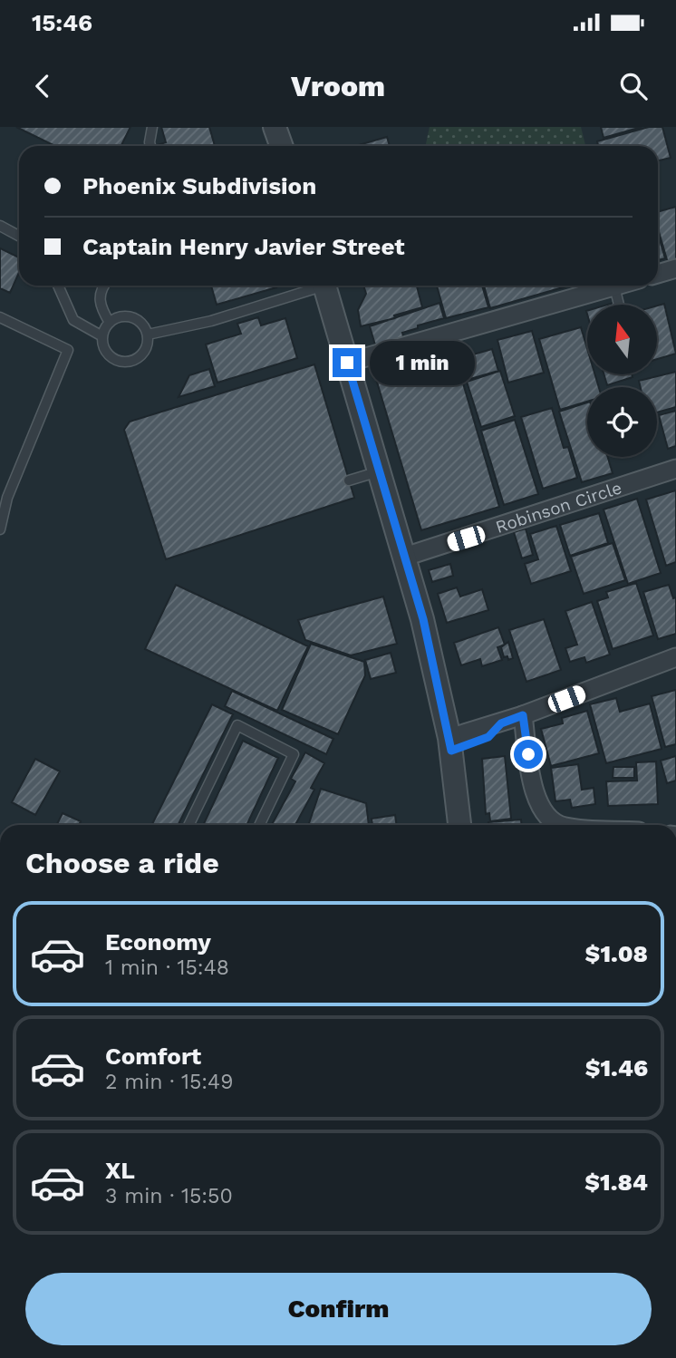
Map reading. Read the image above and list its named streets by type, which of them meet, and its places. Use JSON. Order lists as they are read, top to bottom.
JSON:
{
  "streets": {
    "street": ["Robinson Circle"]
  },
  "north": "top",
  "page": {
    "status": "15:46",
    "header": "Vroom",
    "banner": ["Phoenix Subdivision", "Captain Henry Javier Street"],
    "bubble": "1 min",
    "heading": "Choose a ride",
    "list": [
      {
        "name": "Economy",
        "note": "1 min · 15:48",
        "value": "$1.08"
      },
      {
        "name": "Comfort",
        "note": "2 min · 15:49",
        "value": "$1.46"
      },
      {
        "name": "XL",
        "note": "3 min · 15:50",
        "value": "$1.84"
      }
    ],
    "buttons": "Confirm"
  }
}
